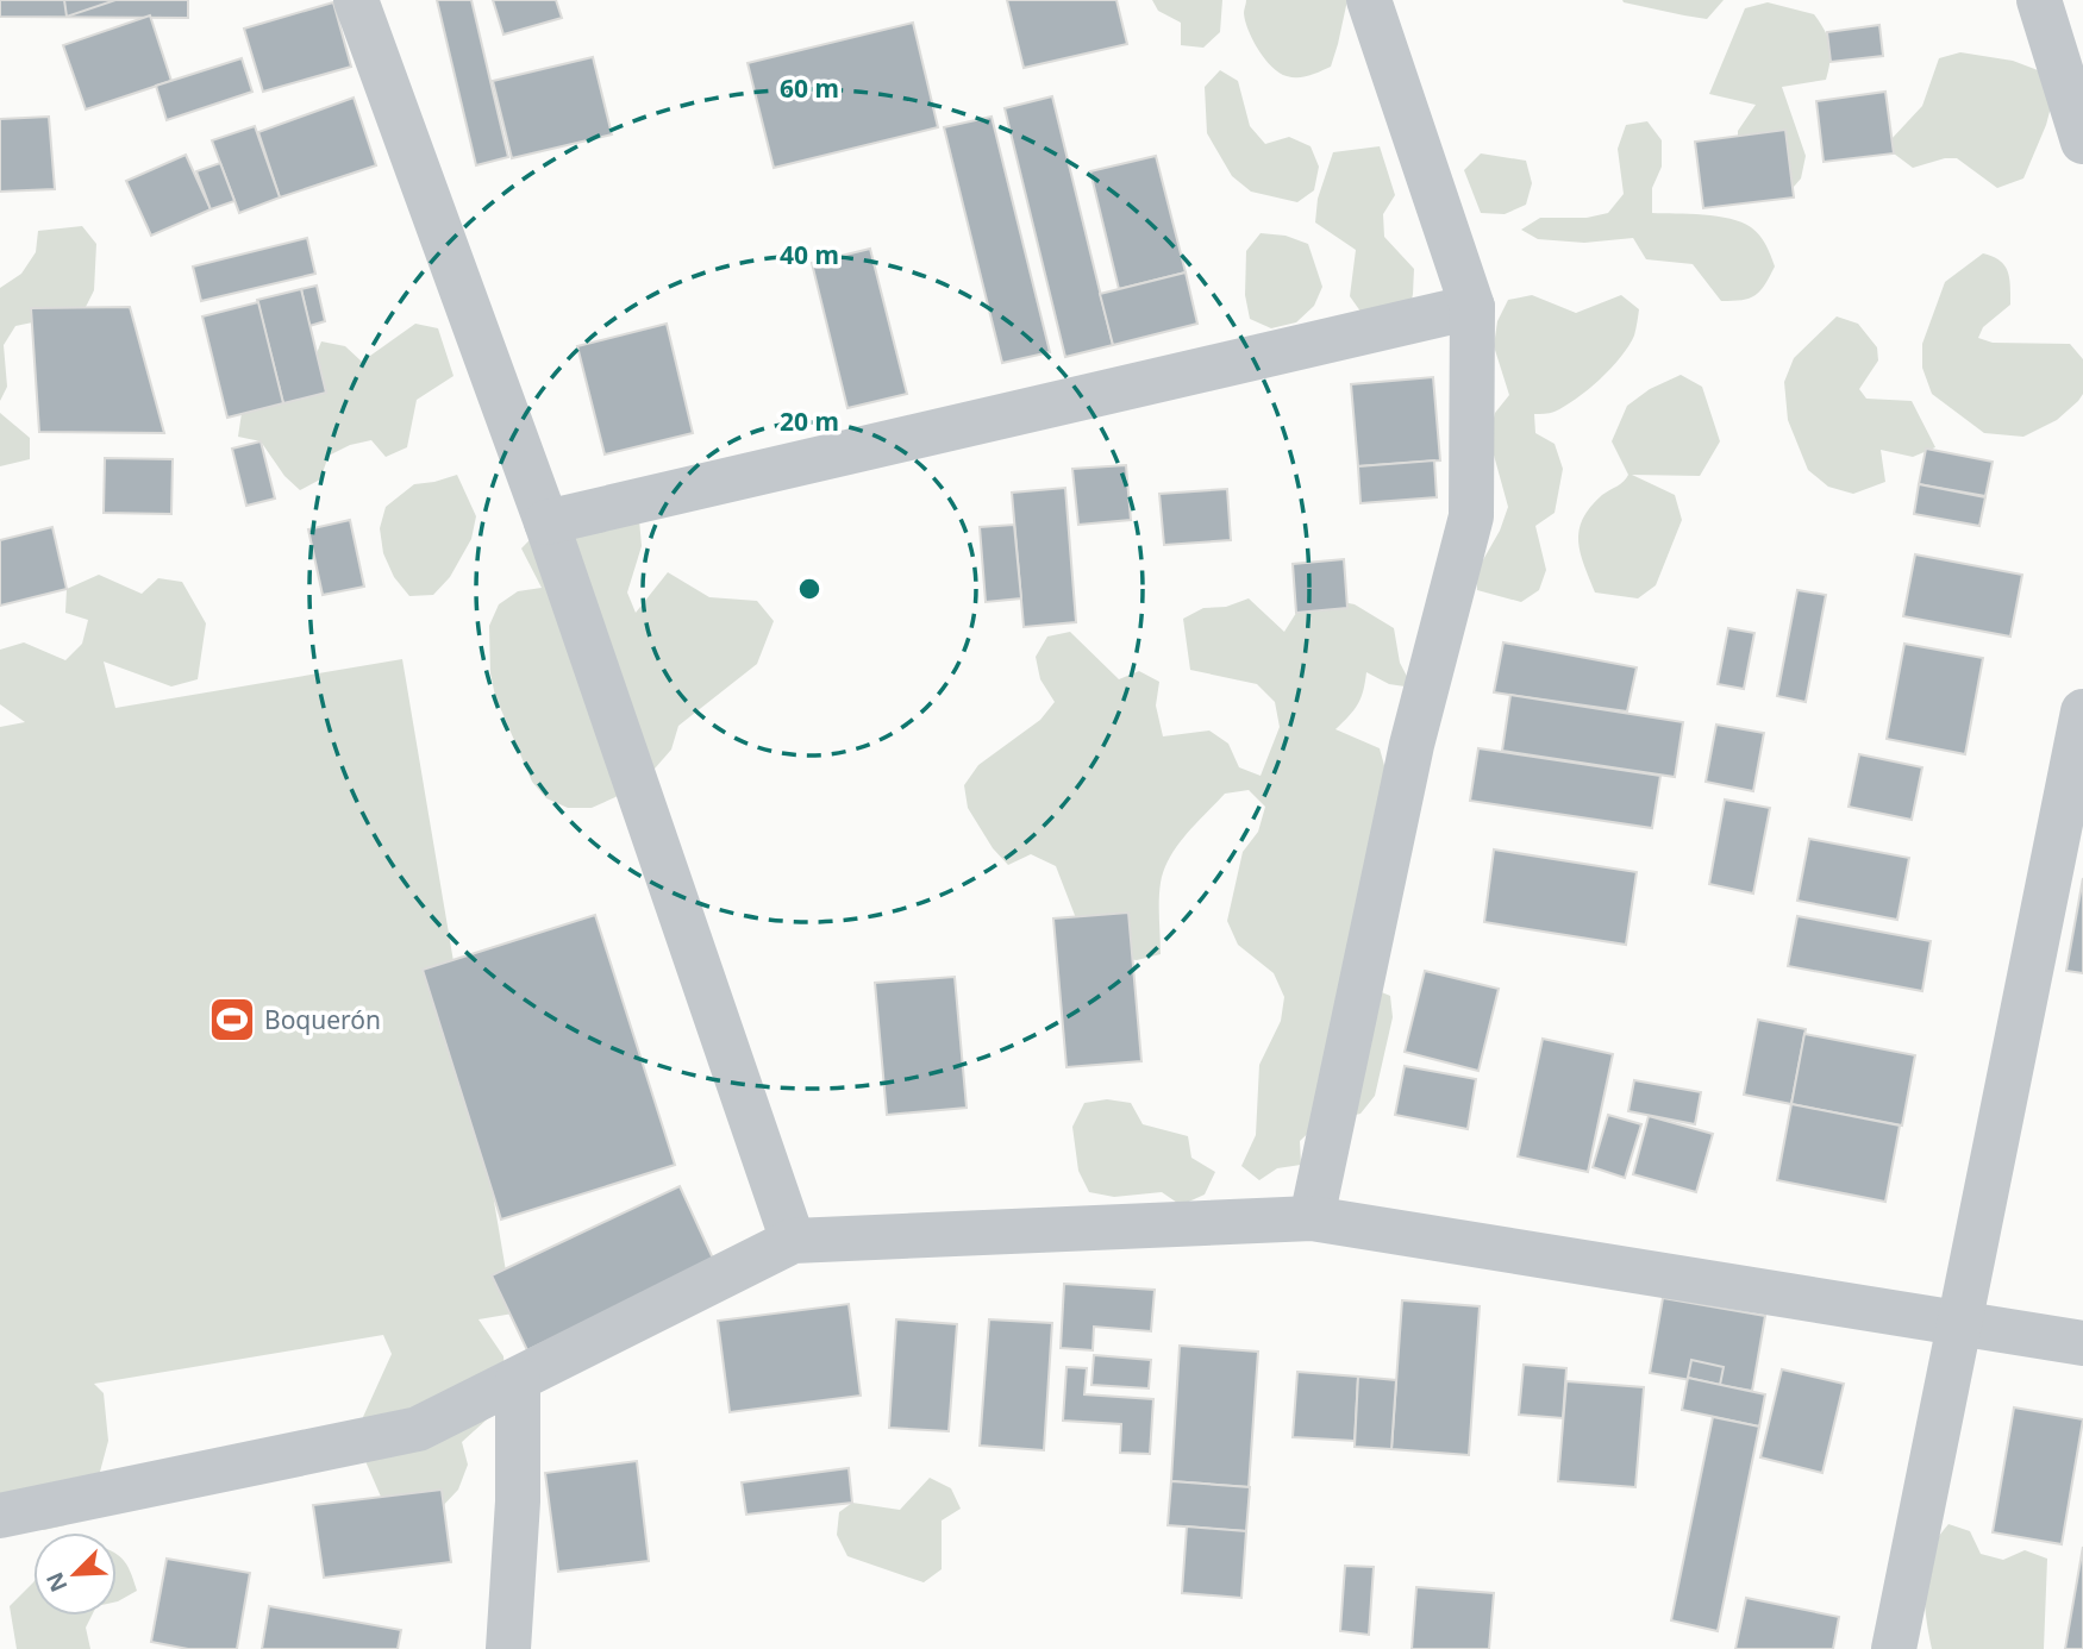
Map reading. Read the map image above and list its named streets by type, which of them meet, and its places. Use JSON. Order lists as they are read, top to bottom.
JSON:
{
  "places": {
    "sports": ["Boquerón"]
  },
  "north": "bottom left",
  "rings": ["60 m", "40 m", "20 m"]
}
